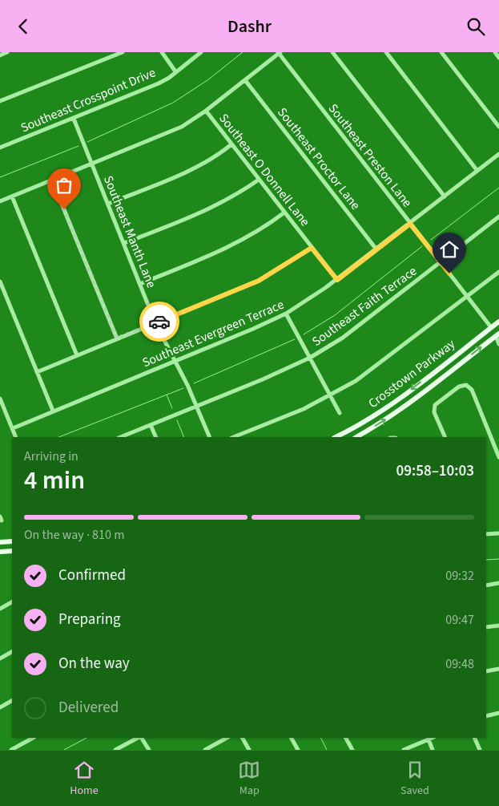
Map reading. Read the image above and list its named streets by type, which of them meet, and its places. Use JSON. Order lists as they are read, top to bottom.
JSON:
{
  "streets": {
    "main road": ["Crosstown Parkway"],
    "street": [
      "Southeast Crosspoint Drive",
      "Southeast Preston Lane",
      "Southeast Proctor Lane",
      "Southeast O Donnell Lane",
      "Southeast Manth Lane",
      "Southeast Faith Terrace",
      "Southeast Evergreen Terrace"
    ]
  },
  "crossings": [
    ["Southeast Crosspoint Drive", "Southeast Manth Lane"],
    ["Southeast Preston Lane", "Southeast Faith Terrace"],
    ["Southeast Preston Lane", "Southeast Evergreen Terrace"],
    ["Southeast Preston Lane", "Crosstown Parkway"],
    ["Southeast Proctor Lane", "Southeast Evergreen Terrace"],
    ["Southeast O Donnell Lane", "Southeast Evergreen Terrace"],
    ["Southeast Manth Lane", "Southeast Faith Terrace"],
    ["Southeast Manth Lane", "Southeast Evergreen Terrace"]
  ],
  "page": {
    "header": "Dashr",
    "heading": ["4 min", "Arriving in", "09:58–10:03"],
    "bar": "On the way · 810 m",
    "list": [
      ["Confirmed", "09:32"],
      ["Preparing", "09:47"],
      ["On the way", "09:48"],
      "Delivered"
    ],
    "tabs": ["Home", "Map", "Saved"]
  }
}
